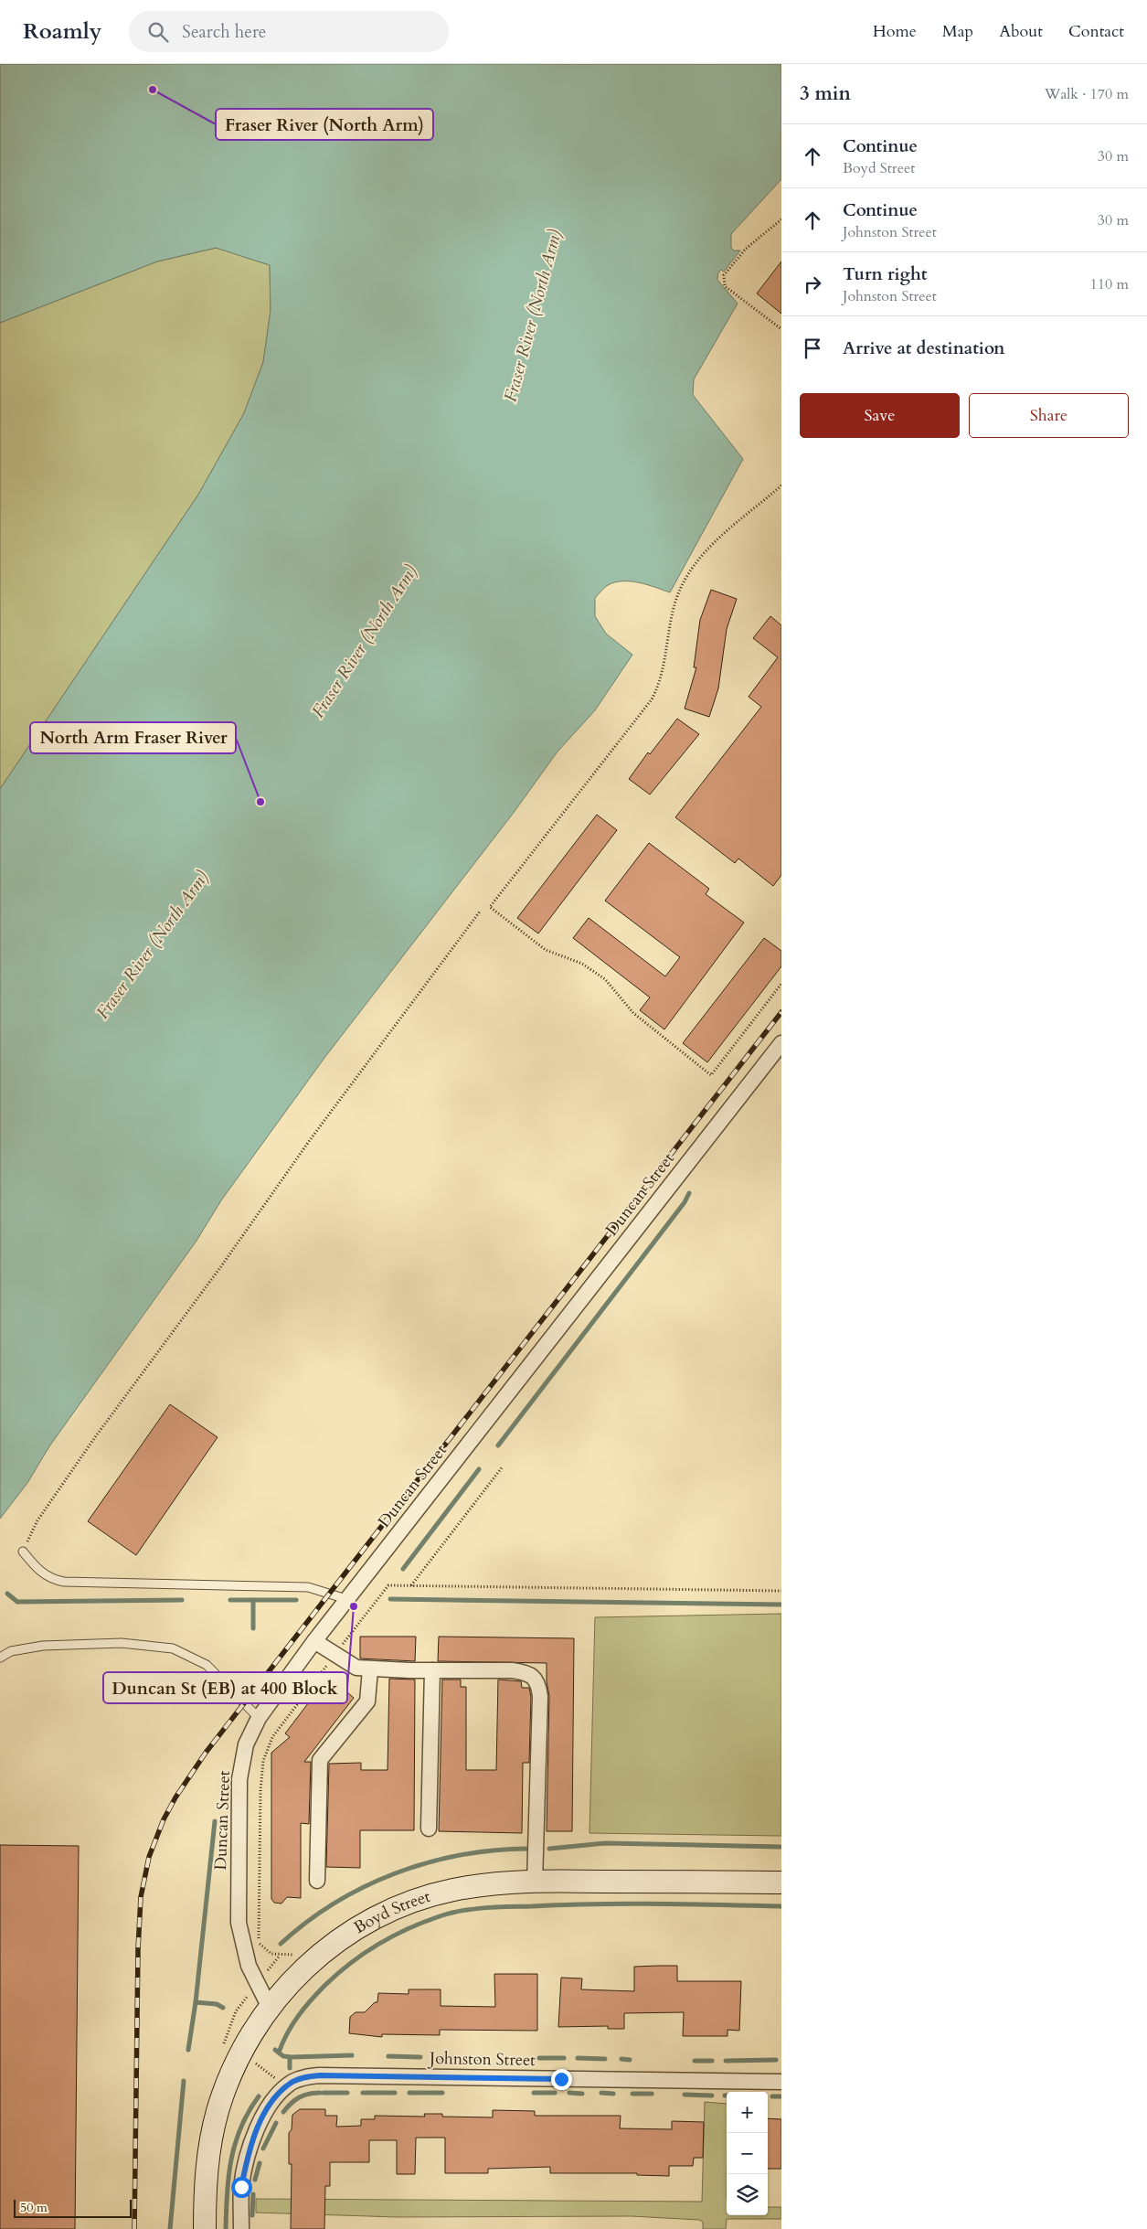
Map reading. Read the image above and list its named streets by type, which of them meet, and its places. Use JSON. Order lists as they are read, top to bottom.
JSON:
{
  "streets": {
    "main road": ["Boyd Street"],
    "street": ["Duncan Street", "Johnston Street"]
  },
  "crossings": [
    ["Duncan Street", "Boyd Street"]
  ],
  "water": ["Fraser River (North Arm)"],
  "places": ["Fraser River (North Arm)", "North Arm Fraser River", "Duncan St (EB) at 400 Block"],
  "scale_bar": "50 m",
  "page": {
    "header": "Roamly",
    "search": "Search here",
    "nav": [
      "Home",
      "Map",
      "About",
      "Contact"
    ],
    "heading": ["3 min", "Walk · 170 m"],
    "list": [
      ["Continue", "Boyd Street", "30 m"],
      ["Continue", "Johnston Street", "30 m"],
      ["Turn right", "Johnston Street", "110 m"],
      "Arrive at destination"
    ],
    "buttons": ["Save", "Share"],
    "map_buttons": ["+", "−"],
    "scale": "50 m"
  }
}
